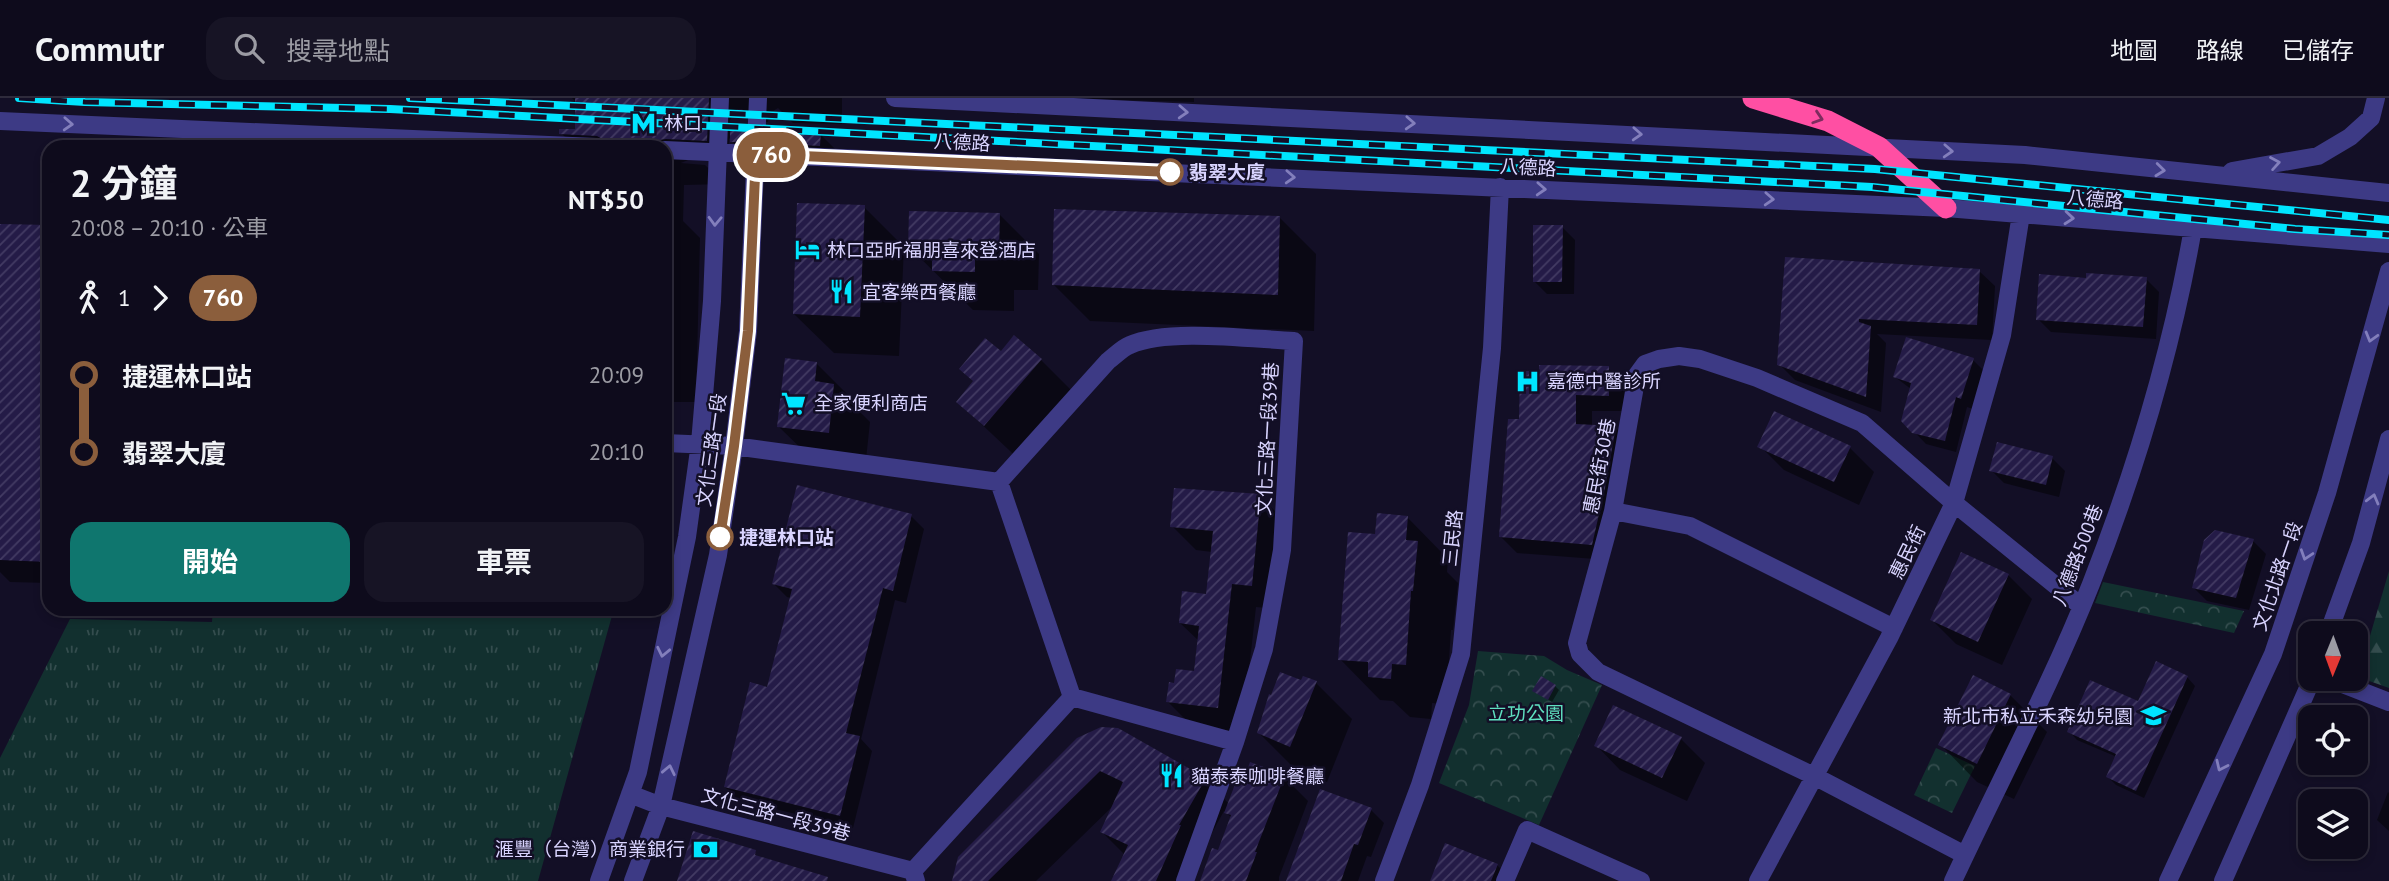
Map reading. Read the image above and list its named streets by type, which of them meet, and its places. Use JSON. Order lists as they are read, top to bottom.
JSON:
{
  "streets": {
    "street": [
      "八德路",
      "文化三路一段39巷",
      "文化三路一段",
      "惠民街30巷",
      "三民路",
      "惠民街",
      "八德路500巷",
      "文化北路一段"
    ]
  },
  "crossings": [
    ["八德路", "文化三路一段"],
    ["八德路", "三民路"],
    ["八德路", "惠民街"],
    ["八德路", "八德路500巷"],
    ["文化三路一段39巷", "文化三路一段"],
    ["惠民街30巷", "惠民街"],
    ["惠民街30巷", "八德路500巷"]
  ],
  "one_way": ["八德路"],
  "parks": ["立功公園"],
  "places": {
    "metro station": ["林口"],
    "other": ["翡翠大廈", "捷運林口站"],
    "hotel": ["林口亞昕福朋喜來登酒店"],
    "restaurant": ["宜客樂西餐廳", "貓泰泰咖啡餐廳"],
    "hospital": ["嘉德中醫診所"],
    "supermarket": ["全家便利商店"],
    "school or university": ["新北市私立禾森幼兒園"],
    "bank": ["滙豐（台灣）商業銀行"]
  },
  "lines": ["bus line 760"],
  "north": "bottom",
  "page": {
    "header": "Commutr",
    "search": "搜尋地點",
    "nav": ["地圖", "路線", "已儲存"],
    "on_map": "760",
    "heading": ["2 分鐘", "20:08 – 20:10 · 公車", "NT$50"],
    "legs": ["1", "760"],
    "list": [
      {
        "name": "捷運林口站",
        "value": "20:09"
      },
      {
        "name": "翡翠大廈",
        "value": "20:10"
      }
    ],
    "buttons": ["開始", "車票"]
  }
}
